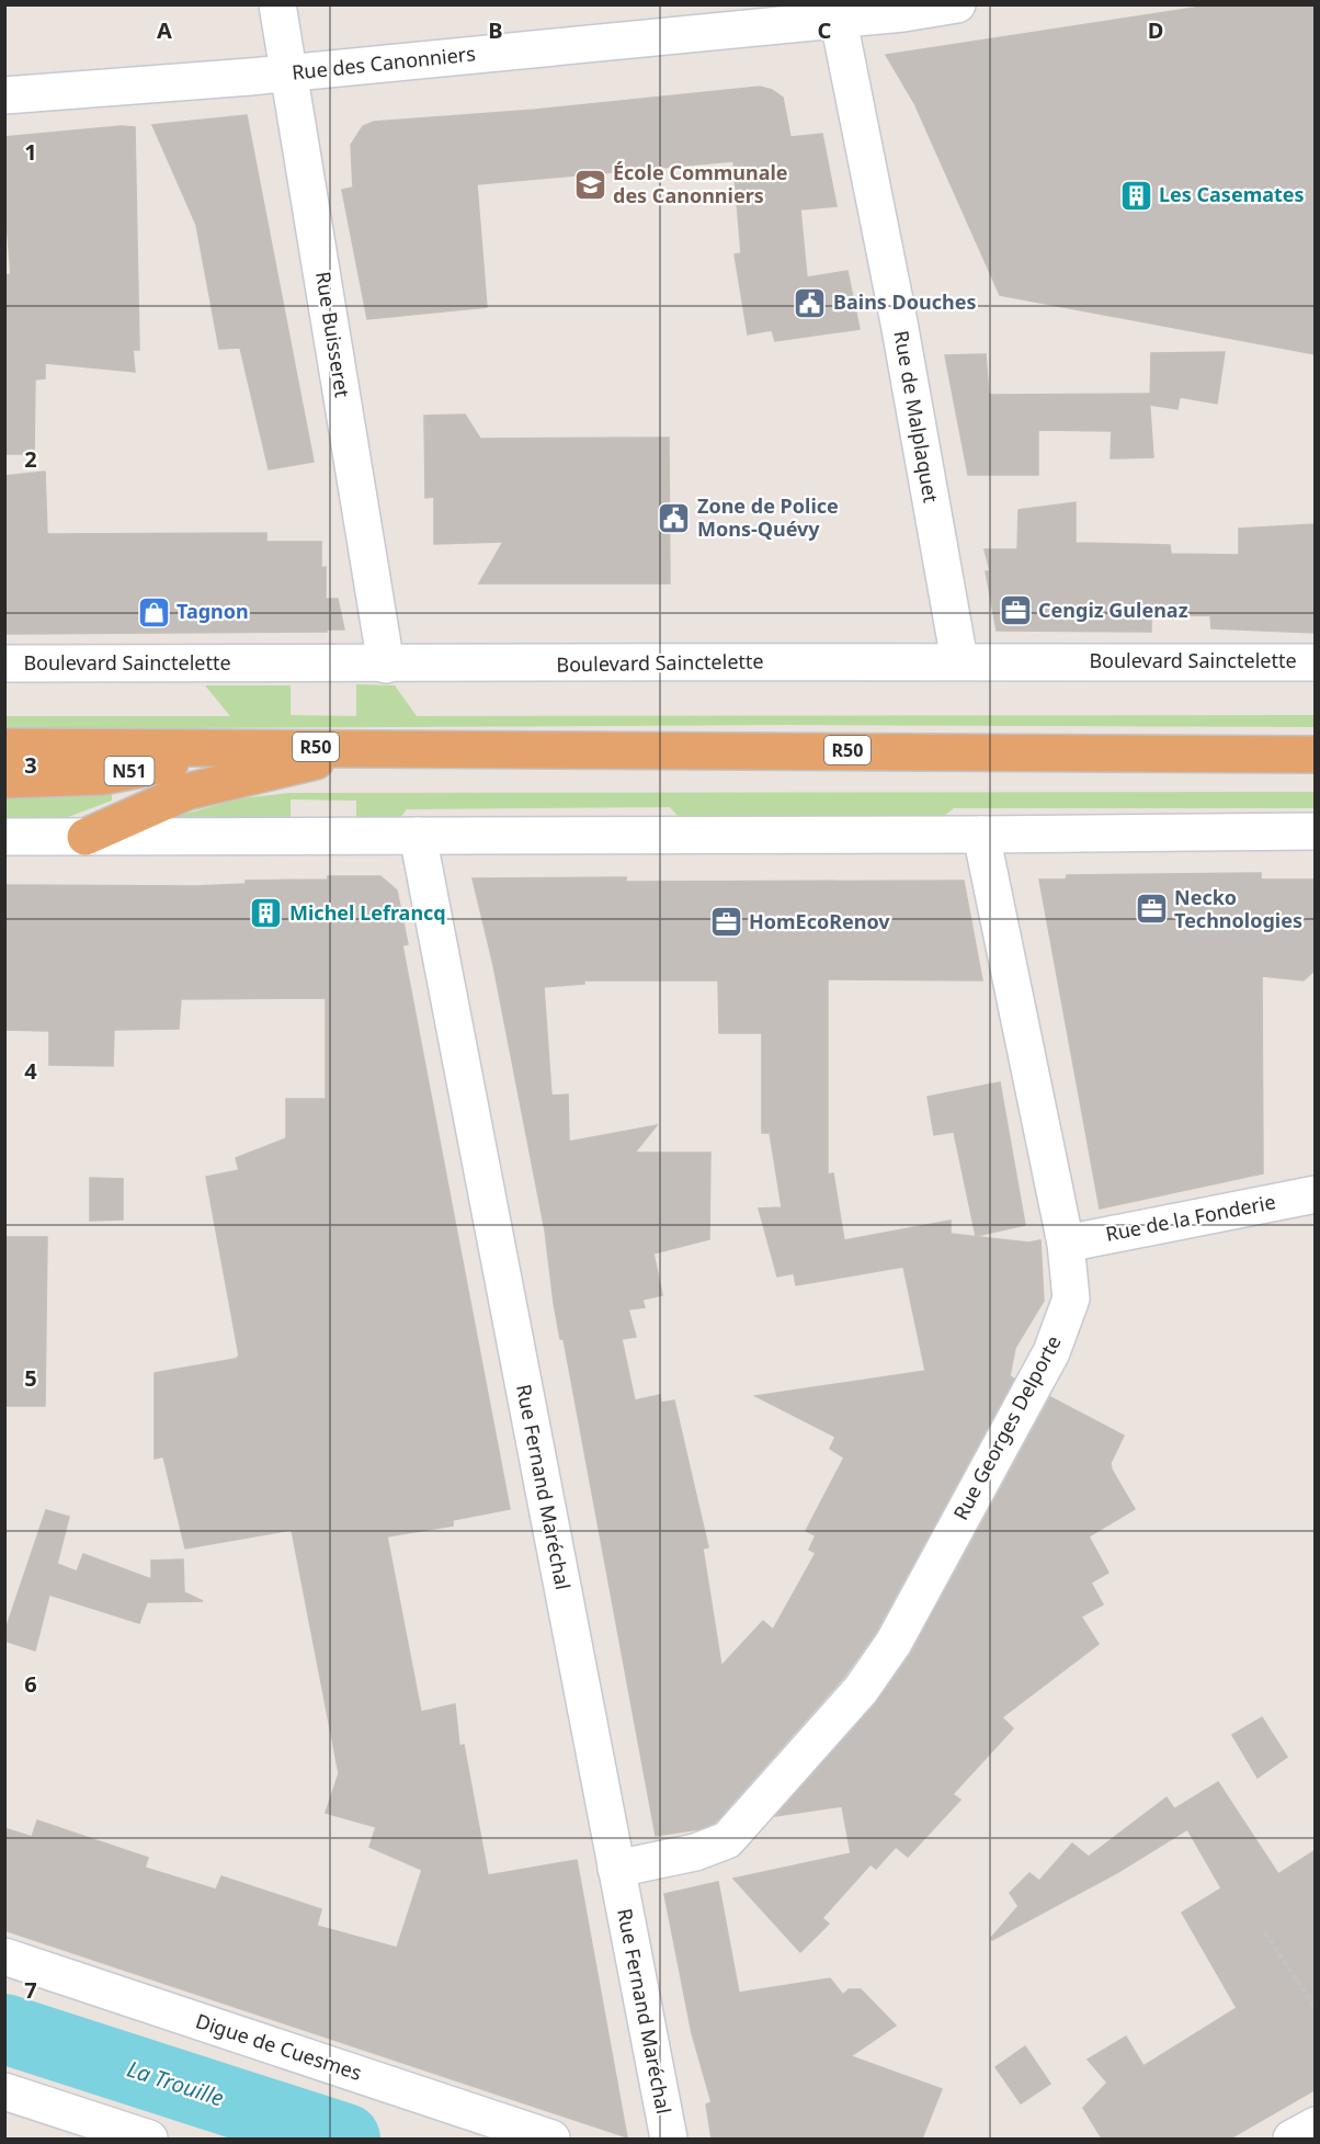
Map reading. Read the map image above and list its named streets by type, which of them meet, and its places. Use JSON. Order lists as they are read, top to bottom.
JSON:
{
  "streets": {
    "highway": ["R50", "N51"],
    "street": [
      "Rue des Canonniers",
      "Rue Buisseret",
      "Rue de Malplaquet",
      "Boulevard Sainctelette",
      "Rue de la Fonderie",
      "Rue Georges Delporte",
      "Rue Fernand Maréchal",
      "Digue de Cuesmes"
    ]
  },
  "crossings": [
    ["Rue des Canonniers", "Rue Buisseret"],
    ["Rue des Canonniers", "Rue de Malplaquet"],
    ["Rue Buisseret", "Boulevard Sainctelette"],
    ["Rue de Malplaquet", "Boulevard Sainctelette"],
    ["R50", "N51"],
    ["Rue de la Fonderie", "Rue Georges Delporte"],
    ["Rue Georges Delporte", "Rue Fernand Maréchal"]
  ],
  "water": ["La Trouille"],
  "places": {
    "school or university": ["École Communale des Canonniers"],
    "building": ["Les Casemates", "Michel Lefrancq"],
    "public building": ["Bains Douches", "Zone de Police Mons-Quévy"],
    "office": ["Cengiz Gulenaz", "Necko Technologies", "HomEcoRenov"],
    "shop": ["Tagnon"]
  },
  "grid": {
    "columns": [
      "A",
      "B",
      "C",
      "D"
    ],
    "rows": [
      "1",
      "2",
      "3",
      "4",
      "5",
      "6",
      "7"
    ]
  }
}
